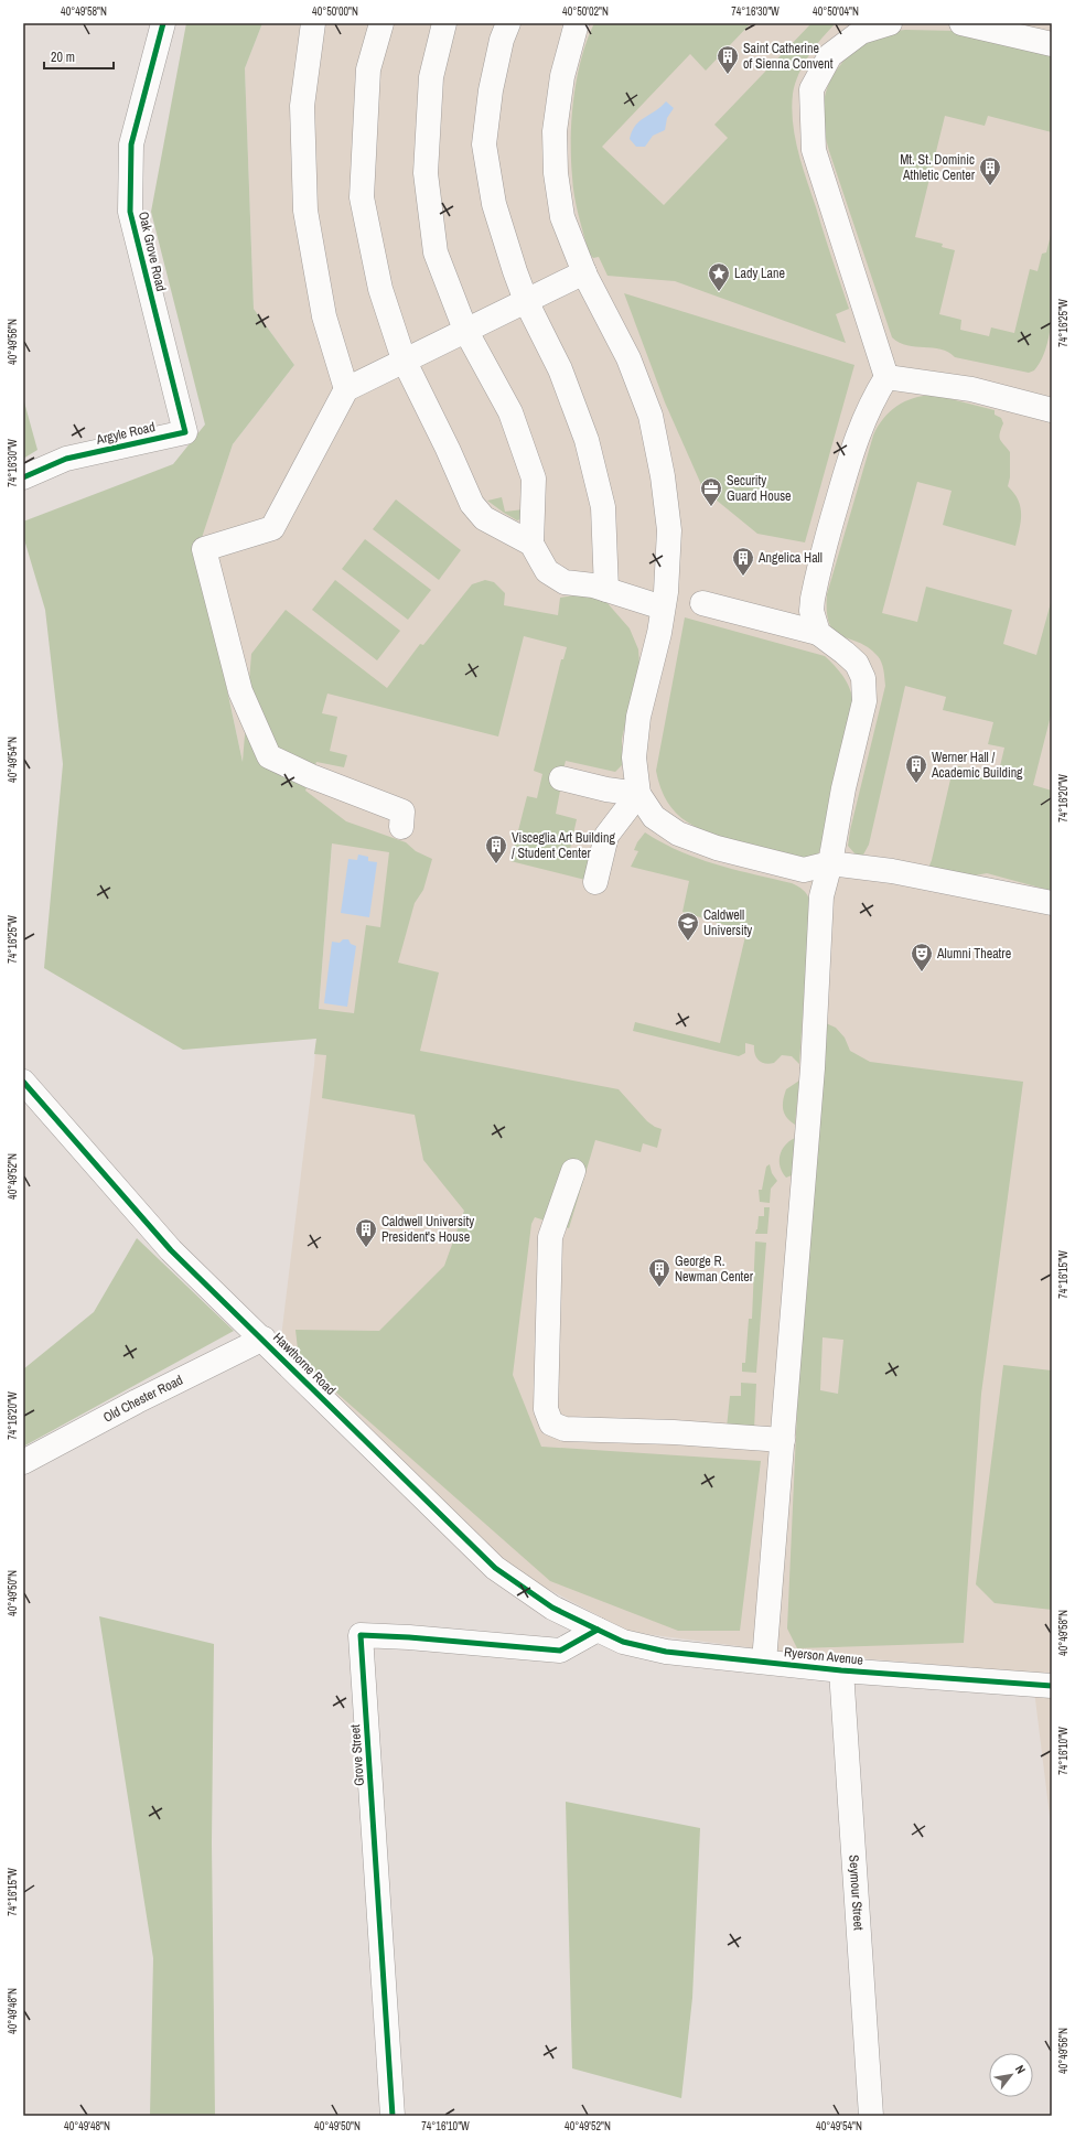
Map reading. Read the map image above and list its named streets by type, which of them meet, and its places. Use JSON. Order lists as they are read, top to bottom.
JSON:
{
  "streets": {
    "street": [
      "Oak Grove Road",
      "Argyle Road",
      "Hawthorne Road",
      "Old Chester Road",
      "Ryerson Avenue",
      "Grove Street",
      "Seymour Street"
    ]
  },
  "crossings": [
    ["Oak Grove Road", "Argyle Road"],
    ["Hawthorne Road", "Old Chester Road"],
    ["Hawthorne Road", "Ryerson Avenue"],
    ["Hawthorne Road", "Grove Street"],
    ["Ryerson Avenue", "Grove Street"],
    ["Ryerson Avenue", "Seymour Street"]
  ],
  "places": {
    "building": [
      "Saint Catherine of Sienna Convent",
      "Mt. St. Dominic Athletic Center",
      "Angelica Hall",
      "Werner Hall / Academic Building",
      "Visceglia Art Building / Student Center",
      "Caldwell University President's House",
      "George R. Newman Center"
    ],
    "place": ["Lady Lane"],
    "office": ["Security Guard House"],
    "school or university": ["Caldwell University"],
    "theatre": ["Alumni Theatre"]
  },
  "scale_bar": "20 m",
  "north": "top right",
  "coordinates": [
    "40°49'58\"N",
    "40°50'00\"N",
    "40°50'02\"N",
    "74°16'30\"W",
    "40°50'04\"N",
    "74°16'25\"W",
    "40°49'56\"N",
    "40°49'54\"N",
    "74°16'20\"W",
    "40°49'52\"N",
    "74°16'15\"W",
    "40°49'50\"N",
    "74°16'10\"W",
    "40°49'48\"N"
  ]
}
